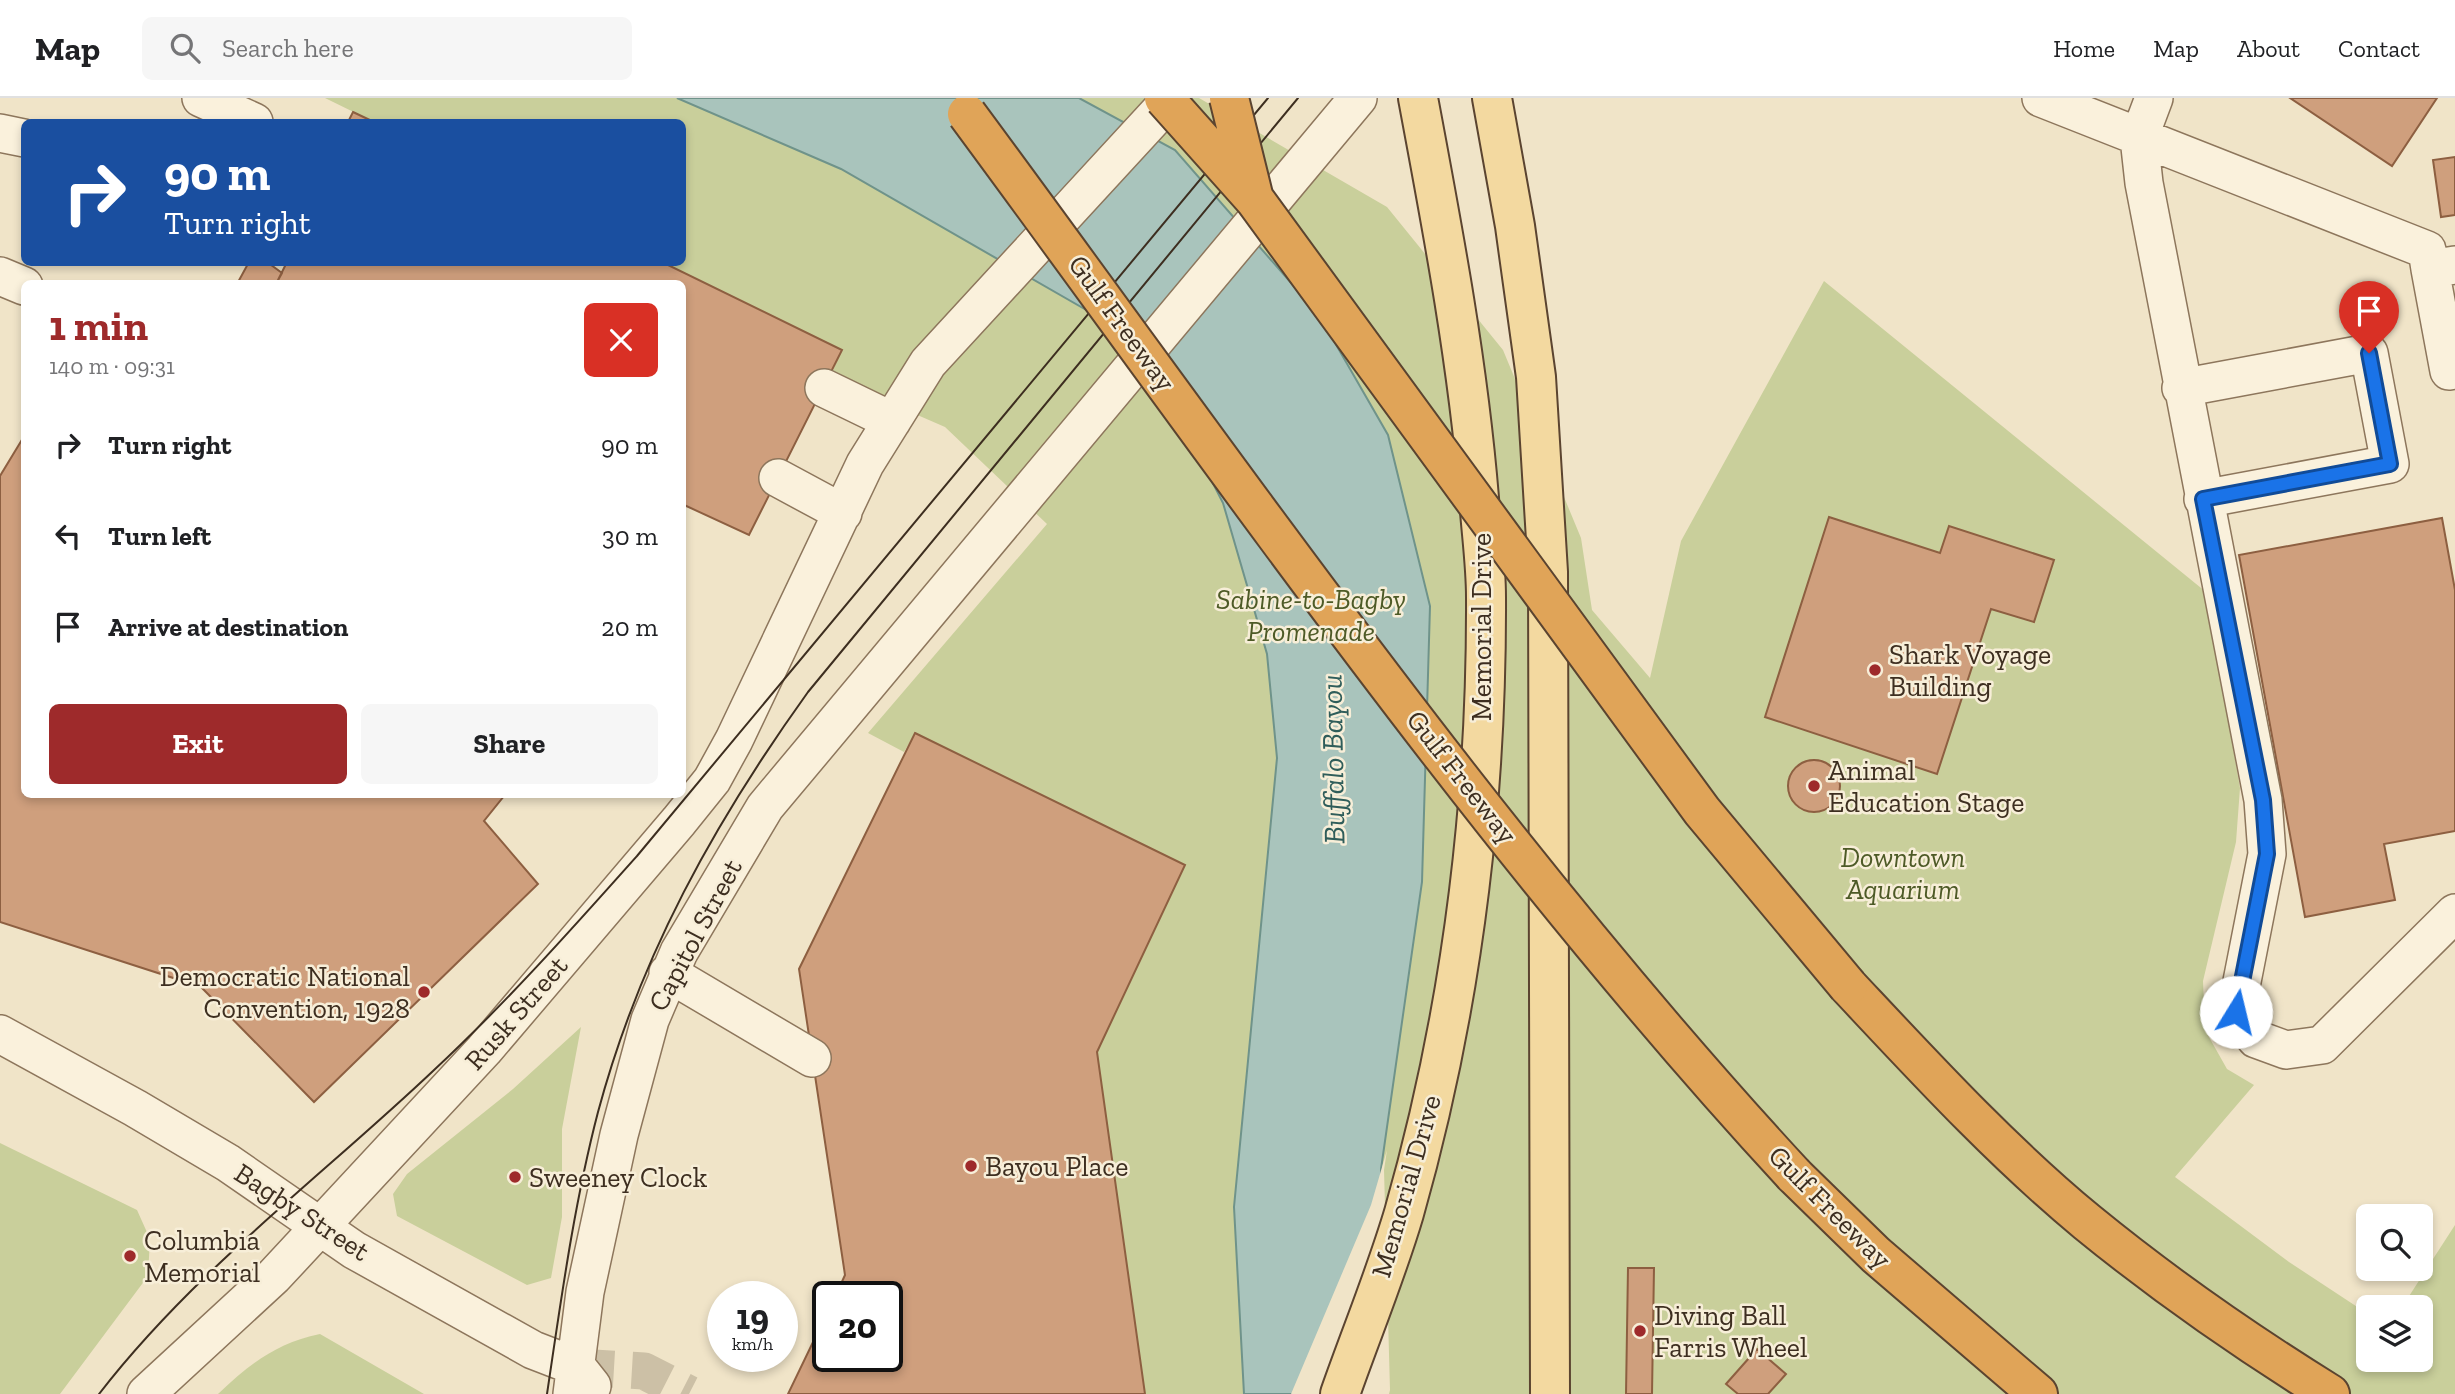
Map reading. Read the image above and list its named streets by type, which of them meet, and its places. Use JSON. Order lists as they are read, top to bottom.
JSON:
{
  "streets": {
    "highway": ["Gulf Freeway"],
    "main road": ["Memorial Drive"],
    "street": ["Capitol Street", "Rusk Street", "Bagby Street"]
  },
  "crossings": [
    ["Capitol Street", "Bagby Street"],
    ["Rusk Street", "Bagby Street"]
  ],
  "water": ["Buffalo Bayou"],
  "parks": ["Sabine-to-Bagby Promenade", "Downtown Aquarium"],
  "places": [
    "Shark Voyage Building",
    "Animal Education Stage",
    "Democratic National Convention, 1928",
    "Bayou Place",
    "Sweeney Clock",
    "Columbia Memorial",
    "Diving Ball Farris Wheel"
  ],
  "page": {
    "header": "Map",
    "search": "Search here",
    "nav": [
      "Home",
      "Map",
      "About",
      "Contact"
    ],
    "turn": ["90 m", "Turn right"],
    "heading": ["1 min", "140 m · 09:31"],
    "list": [
      {
        "name": "Turn right",
        "value": "90 m"
      },
      {
        "name": "Turn left",
        "value": "30 m"
      },
      {
        "name": "Arrive at destination",
        "value": "20 m"
      }
    ],
    "buttons": ["Exit", "Share"],
    "speed": "19 km/h",
    "limit": "20"
  }
}
